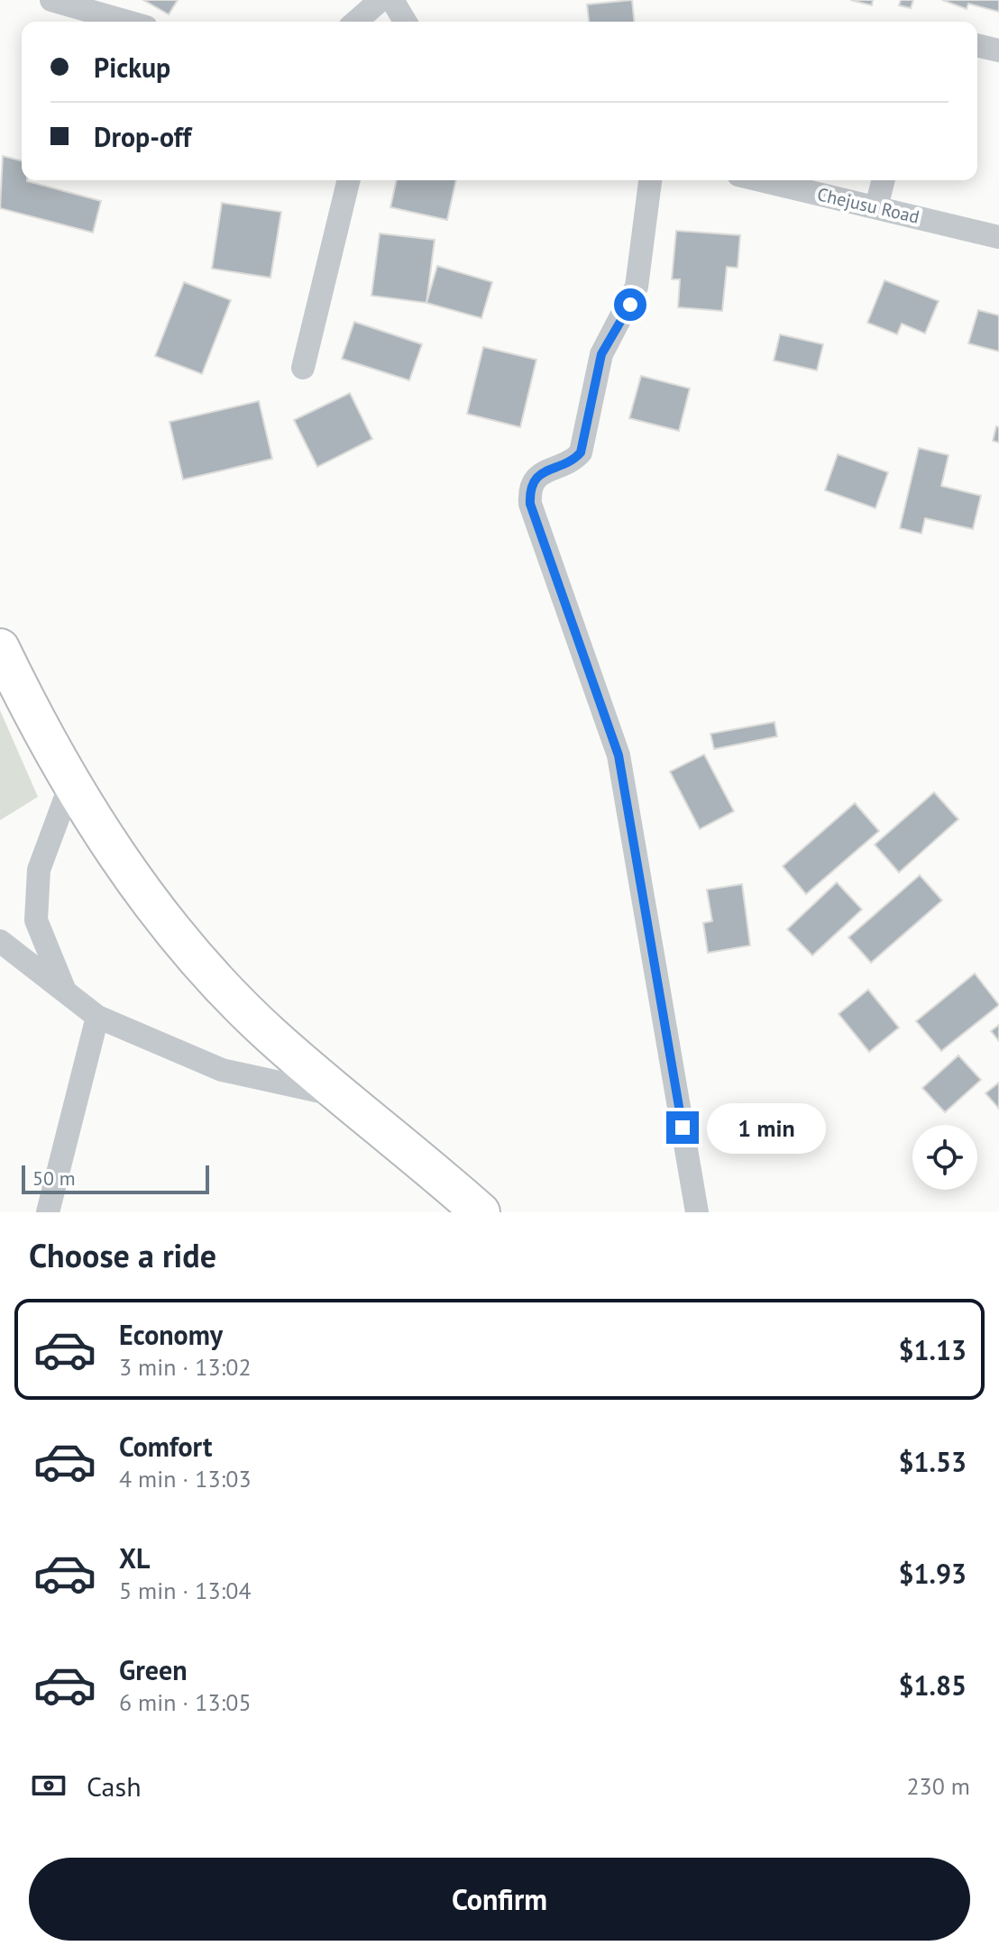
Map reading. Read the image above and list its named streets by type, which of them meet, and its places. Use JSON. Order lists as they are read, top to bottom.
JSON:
{
  "streets": {
    "street": ["Chejusu Road"]
  },
  "scale_bar": "50 m",
  "page": {
    "banner": ["Pickup", "Drop-off"],
    "bubble": "1 min",
    "scale": "50 m",
    "heading": "Choose a ride",
    "list": [
      {
        "name": "Economy",
        "note": "3 min · 13:02",
        "value": "$1.13"
      },
      {
        "name": "Comfort",
        "note": "4 min · 13:03",
        "value": "$1.53"
      },
      {
        "name": "XL",
        "note": "5 min · 13:04",
        "value": "$1.93"
      },
      {
        "name": "Green",
        "note": "6 min · 13:05",
        "value": "$1.85"
      }
    ],
    "pay": ["Cash", "230 m"],
    "buttons": "Confirm"
  }
}
